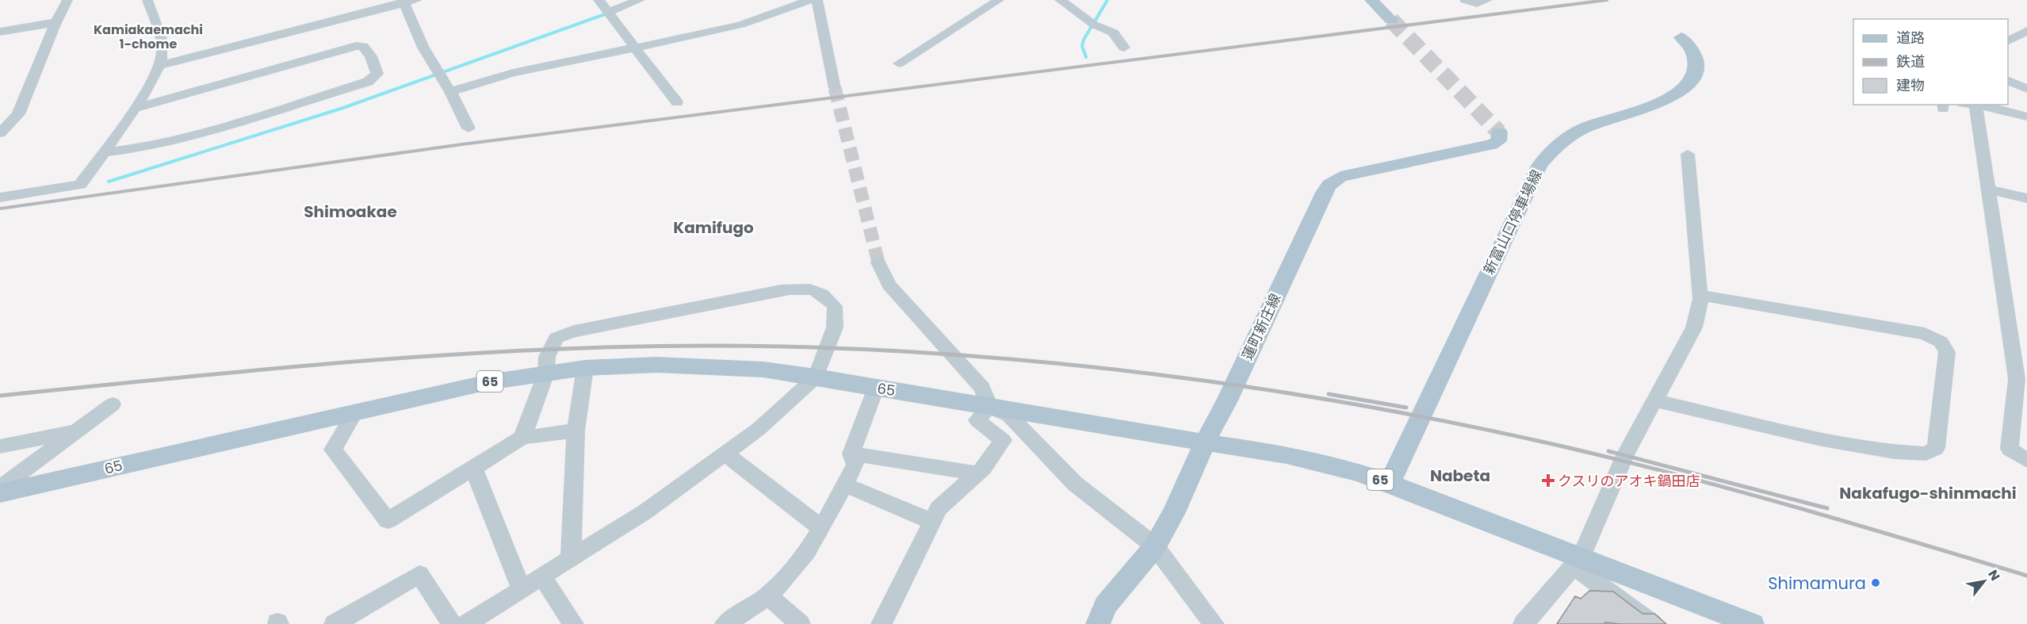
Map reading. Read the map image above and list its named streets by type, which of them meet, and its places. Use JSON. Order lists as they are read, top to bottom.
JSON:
{
  "streets": {
    "main road": ["新富山口停車場線", "蓮町新庄線", "65"]
  },
  "crossings": [
    ["新富山口停車場線", "65"],
    ["蓮町新庄線", "65"]
  ],
  "districts": [
    "Kamiakaemachi 1-chome",
    "Shimoakae",
    "Kamifugo",
    "Nabeta",
    "Nakafugo-shinmachi"
  ],
  "places": {
    "health": ["クスリのアオキ鍋田店"],
    "other": ["Shimamura"]
  },
  "legend": ["道路", "鉄道", "建物"],
  "north": "top right"
}
